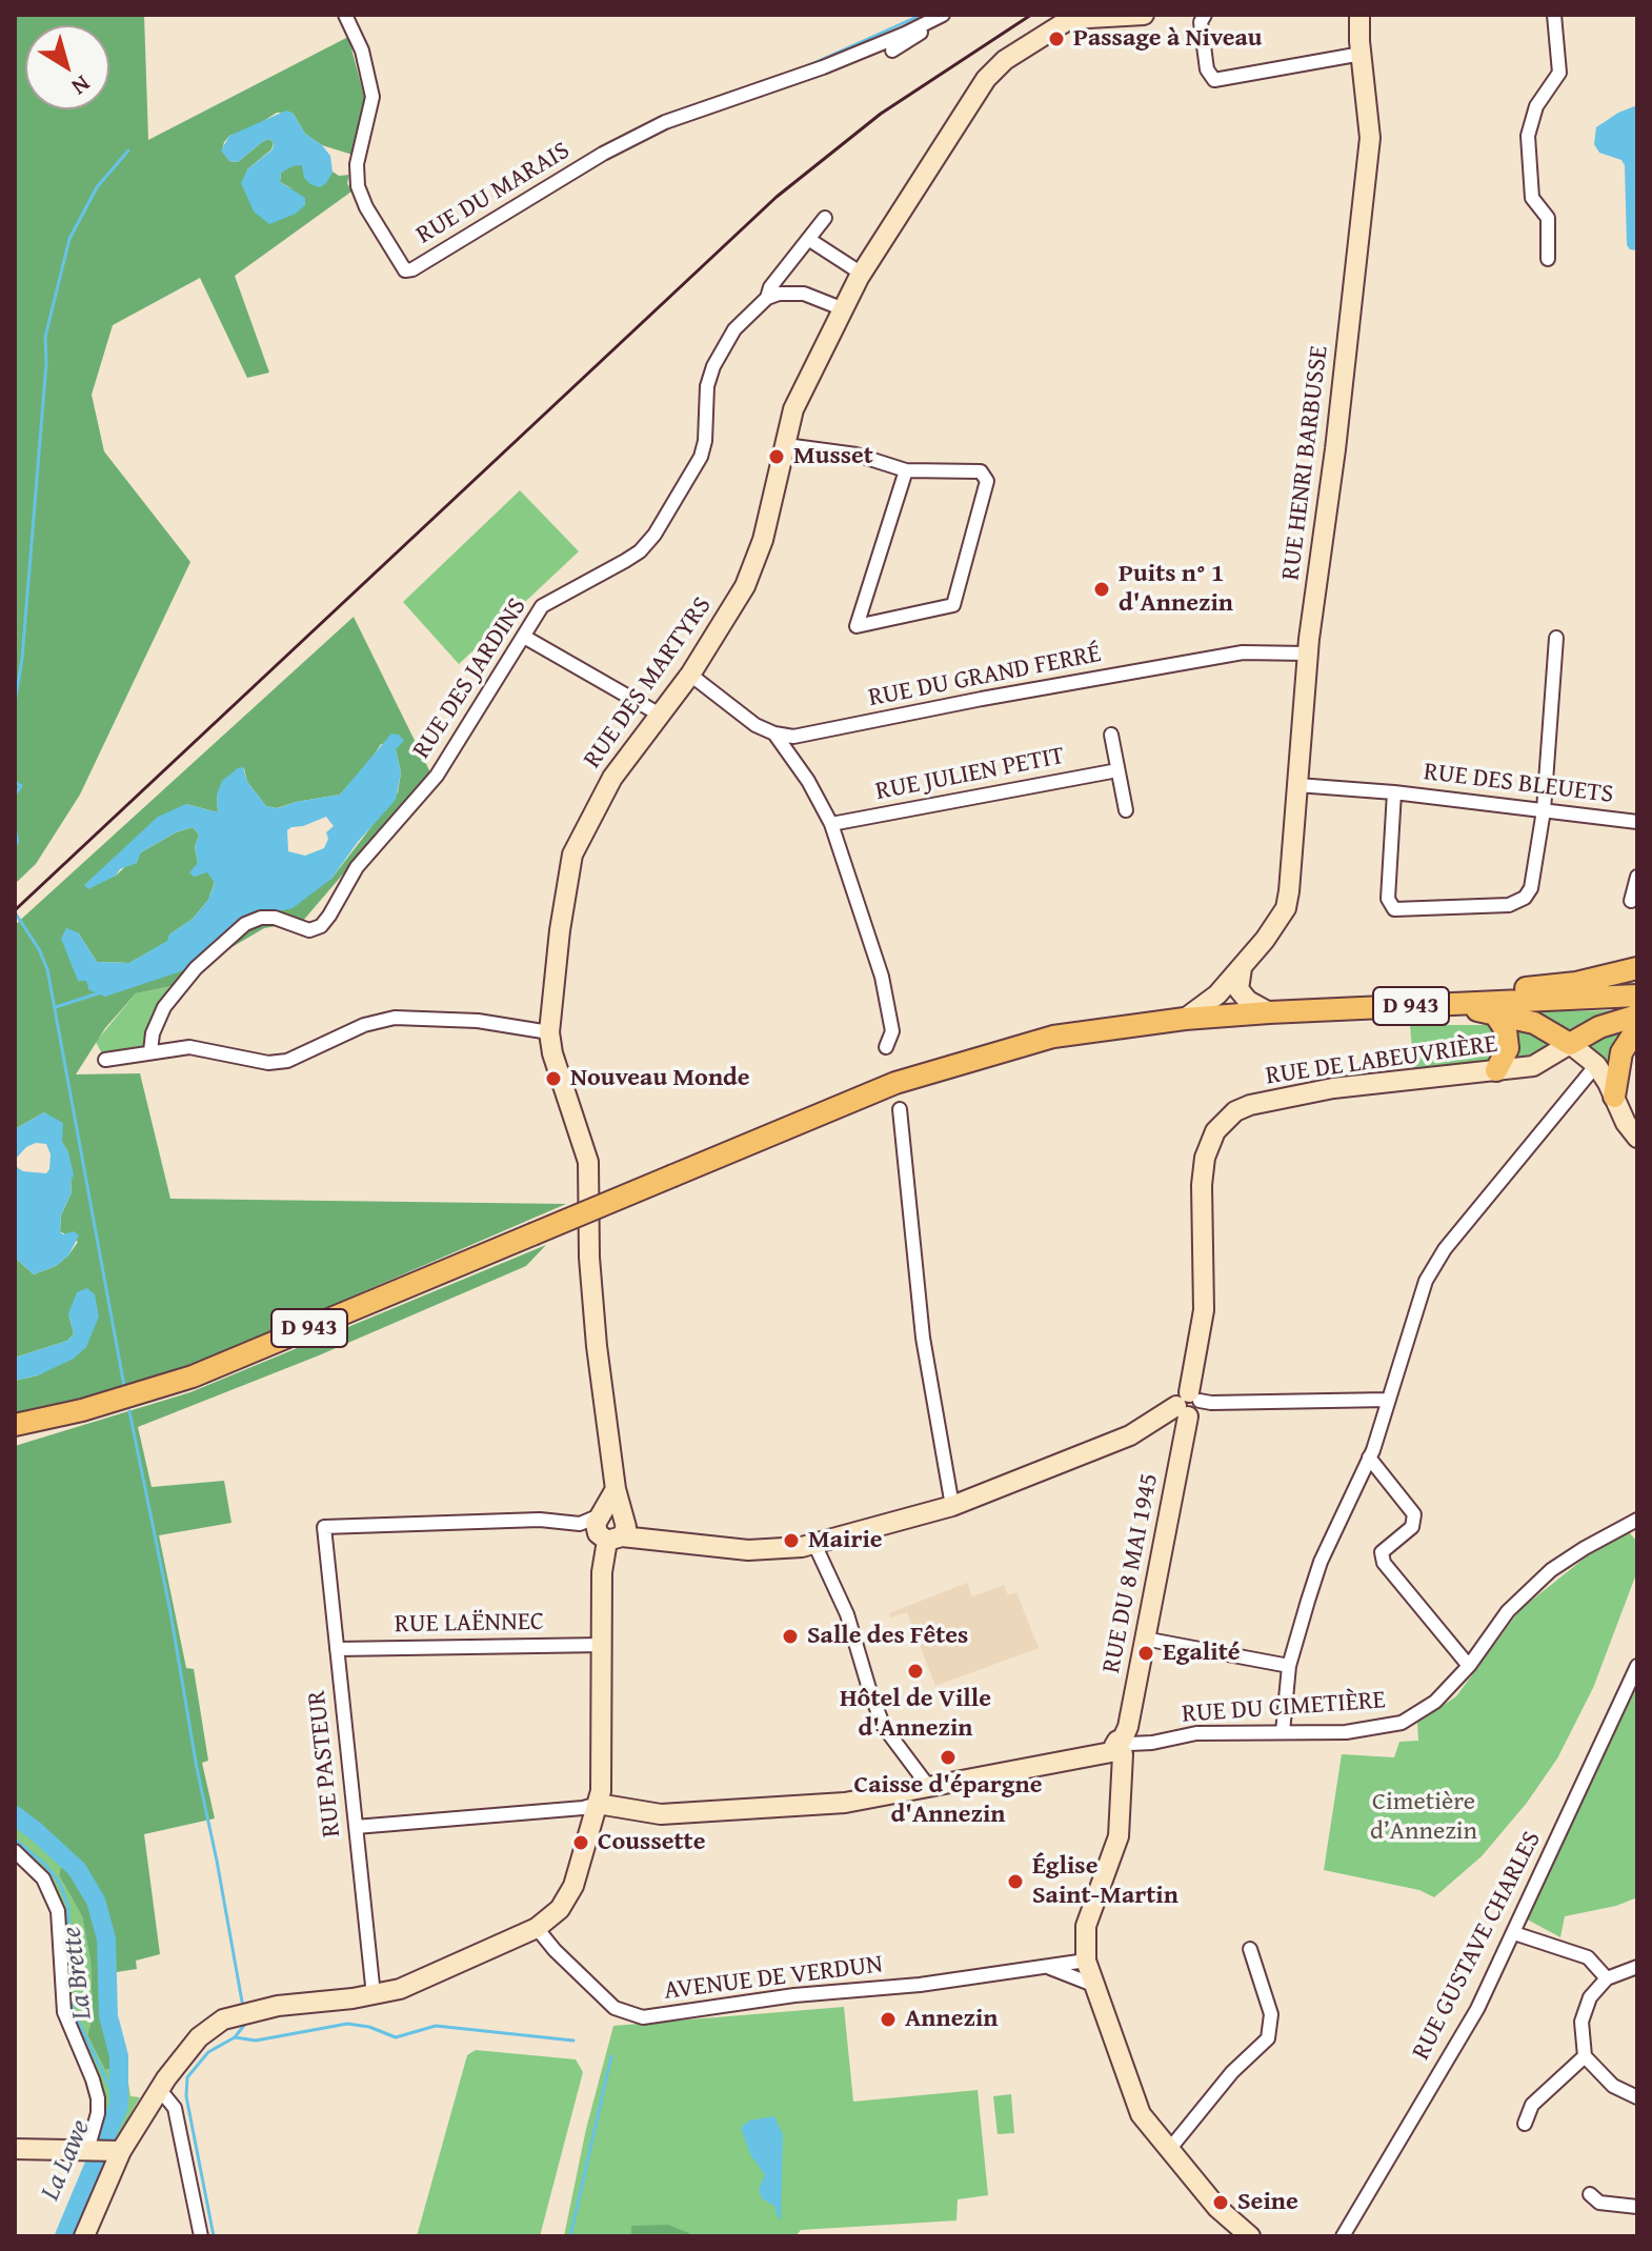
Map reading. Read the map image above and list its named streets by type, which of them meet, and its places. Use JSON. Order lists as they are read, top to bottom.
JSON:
{
  "streets": {
    "main road": ["D 943"],
    "street": [
      "RUE DU MARAIS",
      "RUE HENRI BARBUSSE",
      "RUE DU GRAND FERRÉ",
      "RUE DES JARDINS",
      "RUE DES MARTYRS",
      "RUE JULIEN PETIT",
      "RUE DES BLEUETS",
      "RUE DE LABEUVRIÈRE",
      "RUE DU 8 MAI 1945",
      "RUE LAËNNEC",
      "RUE DU CIMETIÈRE",
      "RUE PASTEUR",
      "RUE GUSTAVE CHARLES",
      "AVENUE DE VERDUN"
    ]
  },
  "crossings": [
    ["RUE HENRI BARBUSSE", "RUE DU GRAND FERRÉ"],
    ["RUE HENRI BARBUSSE", "RUE DES BLEUETS"],
    ["RUE HENRI BARBUSSE", "D 943"],
    ["RUE DES MARTYRS", "RUE PASTEUR"],
    ["RUE DE LABEUVRIÈRE", "RUE DU 8 MAI 1945"],
    ["RUE DU 8 MAI 1945", "RUE DU CIMETIÈRE"],
    ["RUE DU 8 MAI 1945", "AVENUE DE VERDUN"],
    ["RUE LAËNNEC", "RUE PASTEUR"]
  ],
  "water": ["La Brette", "La Lawe"],
  "parks": ["Cimetière d’Annezin"],
  "places": [
    "Passage à Niveau",
    "Musset",
    "Puits n° 1 d'Annezin",
    "Nouveau Monde",
    "Mairie",
    "Salle des Fêtes",
    "Egalité",
    "Hôtel de Ville d'Annezin",
    "Caisse d'épargne d'Annezin",
    "Coussette",
    "Église Saint-Martin",
    "Annezin",
    "Seine"
  ],
  "north": "bottom right"
}
